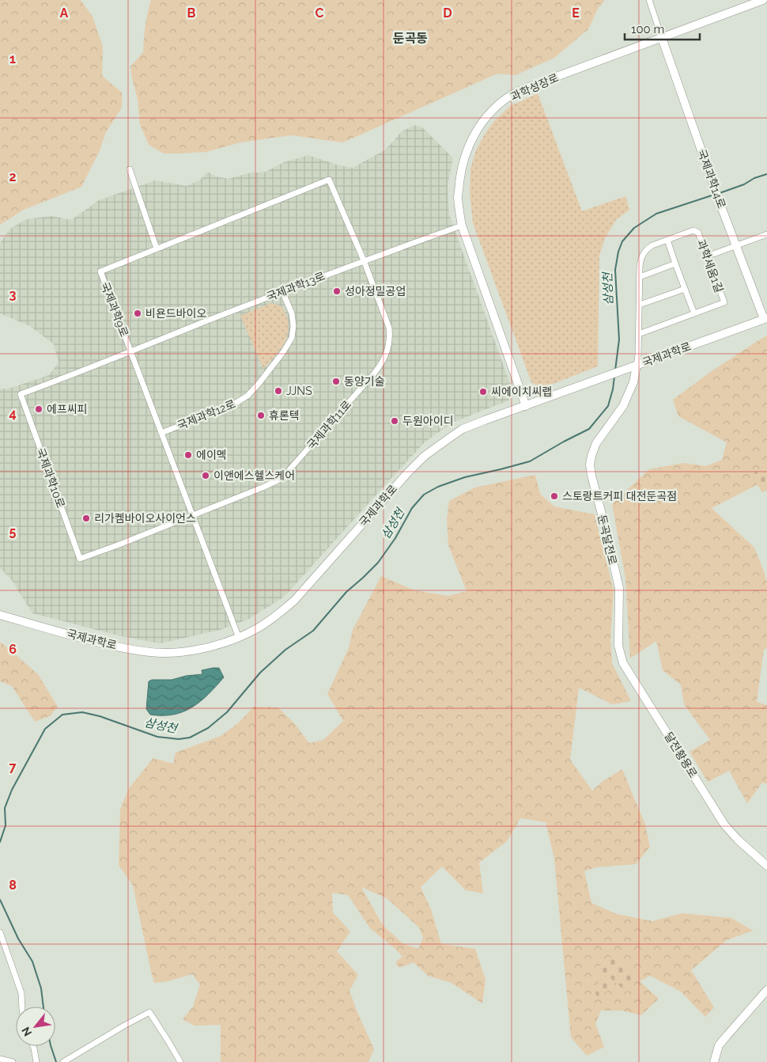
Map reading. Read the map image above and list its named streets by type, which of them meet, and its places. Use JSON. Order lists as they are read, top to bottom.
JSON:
{
  "streets": {
    "street": [
      "과학성장로",
      "국제과학14로",
      "과학세움1길",
      "국제과학13로",
      "국제과학9로",
      "국제과학로",
      "국제과학12로",
      "국제과학11로",
      "국제과학10로",
      "둔곡달전로",
      "달전황용로"
    ]
  },
  "crossings": [
    ["과학성장로", "국제과학14로"],
    ["과학성장로", "국제과학13로"],
    ["과학성장로", "국제과학로"],
    ["국제과학14로", "국제과학로"],
    ["과학세움1길", "국제과학로"],
    ["과학세움1길", "둔곡달전로"],
    ["국제과학13로", "국제과학9로"],
    ["국제과학13로", "국제과학12로"],
    ["국제과학13로", "국제과학11로"],
    ["국제과학13로", "국제과학10로"],
    ["국제과학9로", "국제과학로"],
    ["국제과학9로", "국제과학12로"],
    ["국제과학9로", "국제과학11로"],
    ["국제과학9로", "국제과학10로"],
    ["국제과학로", "둔곡달전로"],
    ["국제과학11로", "국제과학10로"],
    ["둔곡달전로", "달전황용로"]
  ],
  "districts": ["둔곡동"],
  "water": ["삼성천"],
  "places": [
    "성아정밀공업",
    "비욘드바이오",
    "동양기술",
    "JJNS",
    "씨에이치씨랩",
    "에프씨피",
    "휴론텍",
    "두원아이디",
    "에이멕",
    "이앤에스헬스케어",
    "스토랑트커피 대전둔곡점",
    "리가켐바이오사이언스"
  ],
  "scale_bar": "100 m",
  "north": "bottom left",
  "grid": {
    "columns": [
      "A",
      "B",
      "C",
      "D",
      "E"
    ],
    "rows": [
      "1",
      "2",
      "3",
      "4",
      "5",
      "6",
      "7",
      "8"
    ]
  }
}
